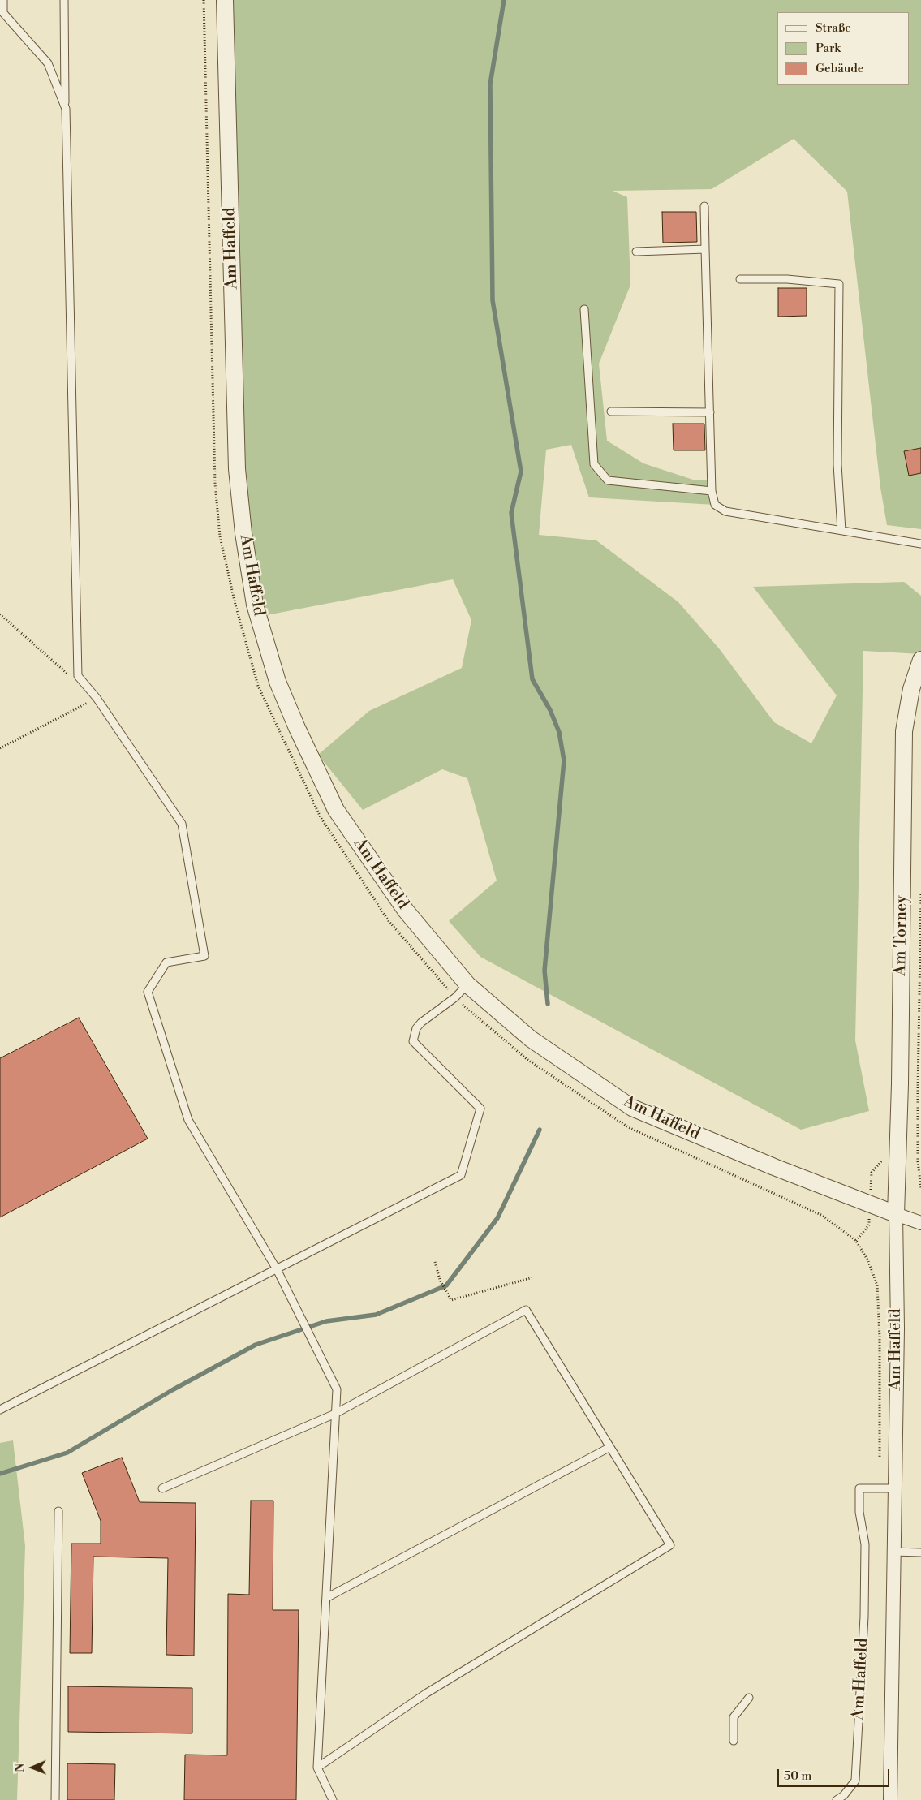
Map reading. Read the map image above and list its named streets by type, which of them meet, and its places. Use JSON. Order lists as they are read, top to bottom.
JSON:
{
  "streets": {
    "street": ["Am Haffeld", "Am Torney"]
  },
  "crossings": [
    ["Am Haffeld", "Am Torney"]
  ],
  "legend": ["Straße", "Park", "Gebäude"],
  "scale_bar": "50 m",
  "north": "left"
}
